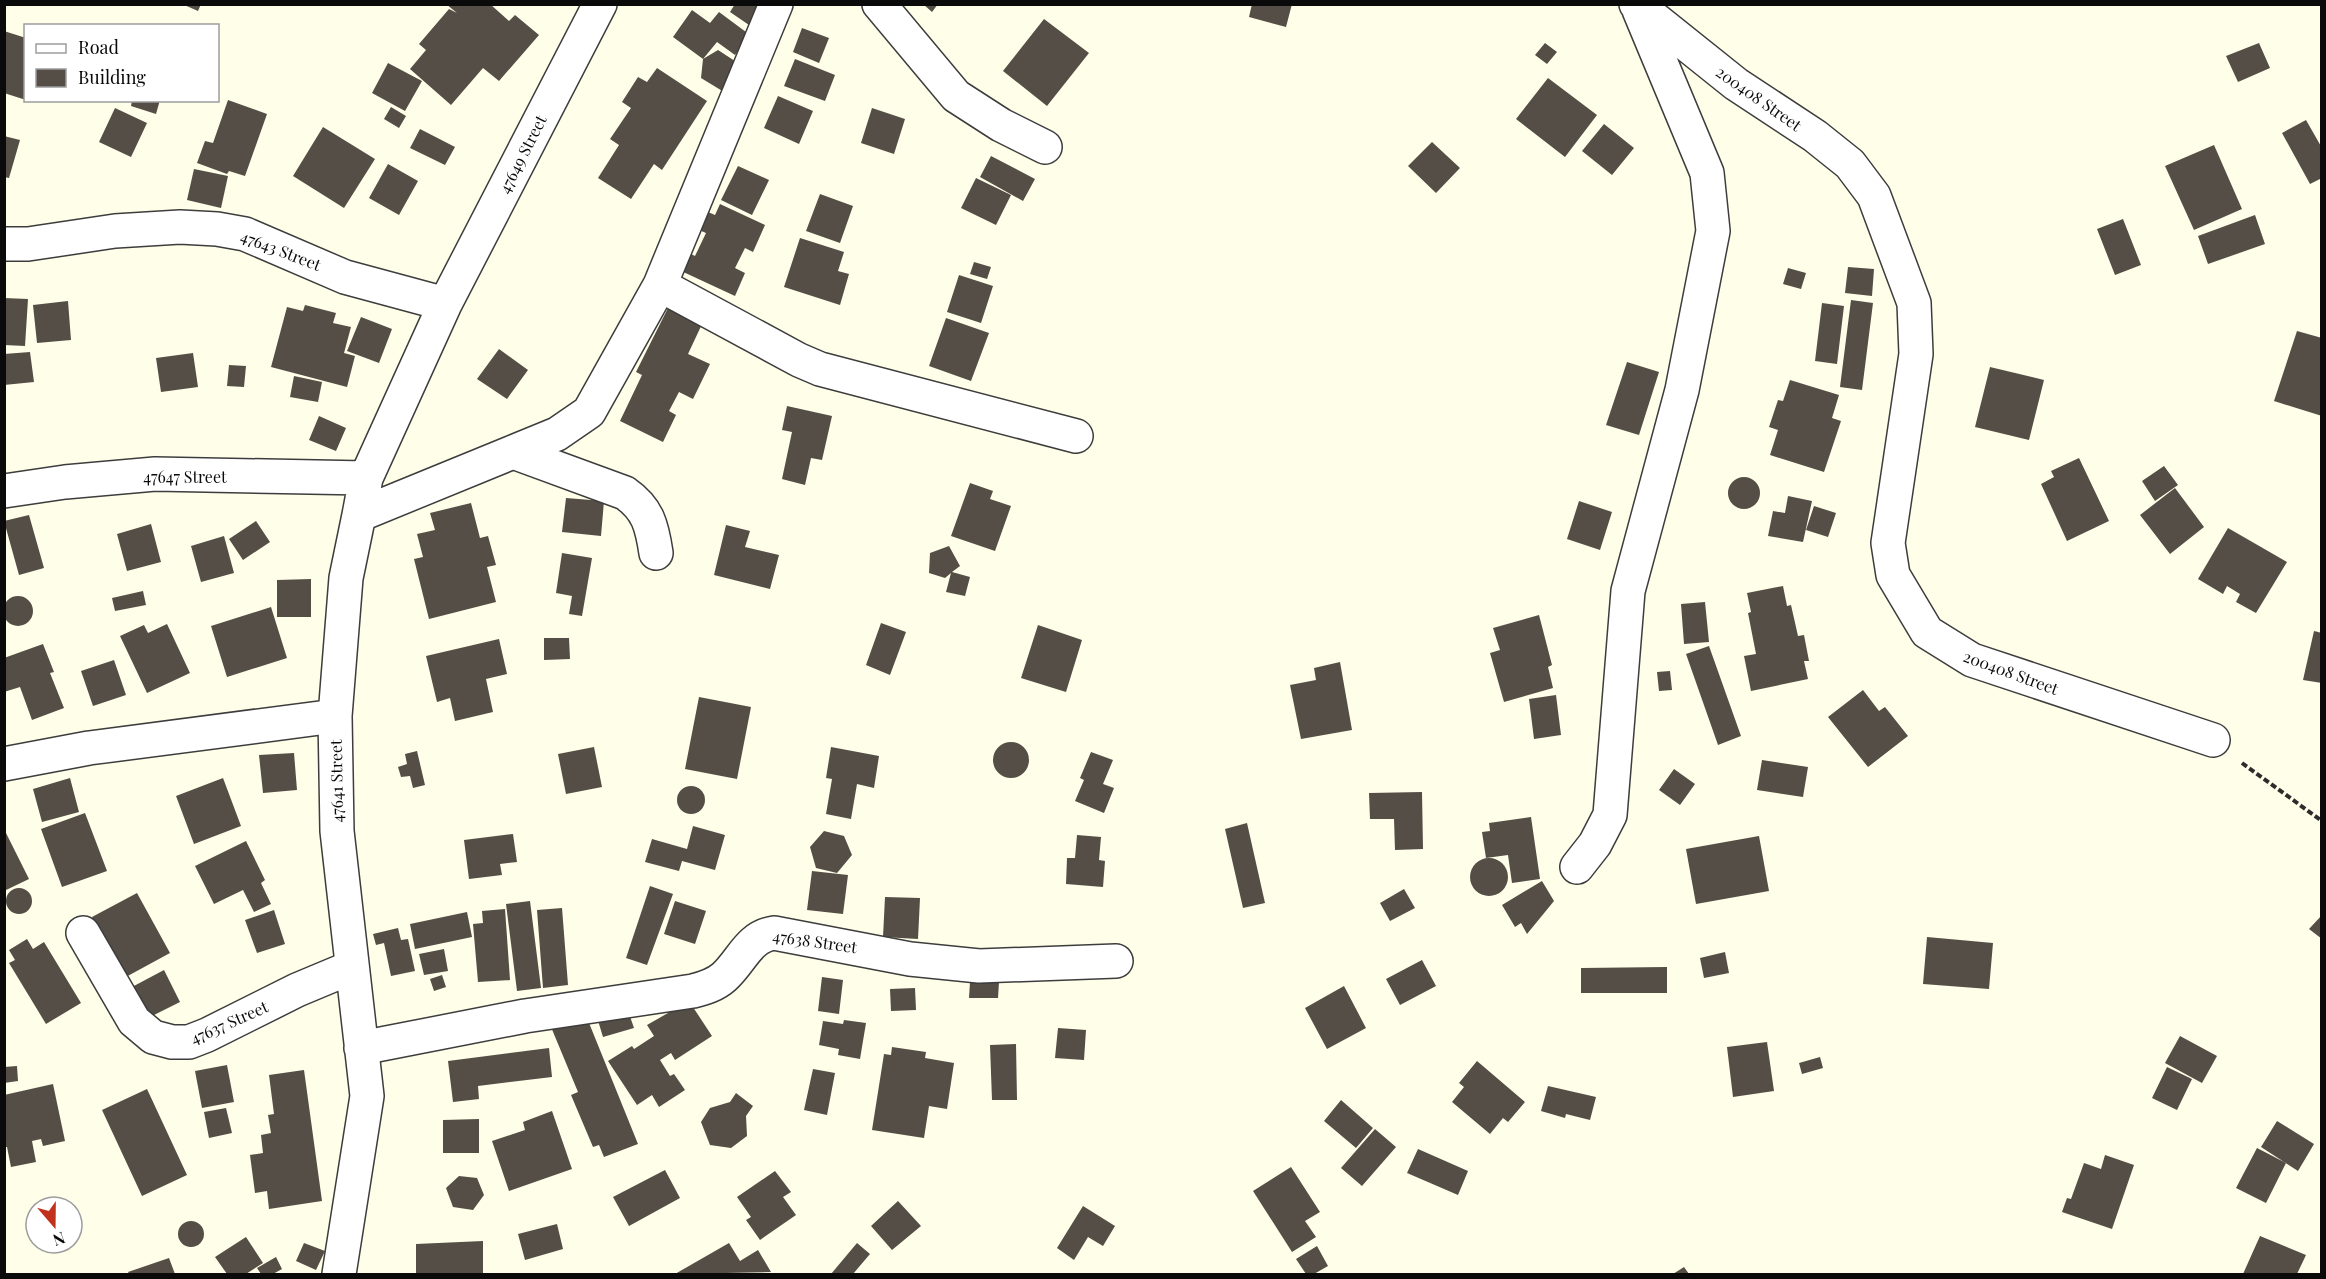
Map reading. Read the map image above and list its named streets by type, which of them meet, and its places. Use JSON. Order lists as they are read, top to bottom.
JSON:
{
  "streets": {
    "street": [
      "200408 Street",
      "47649 Street",
      "47643 Street",
      "47647 Street",
      "47641 Street",
      "47638 Street",
      "47637 Street"
    ]
  },
  "crossings": [
    ["47649 Street", "47643 Street"],
    ["47649 Street", "47641 Street"],
    ["47643 Street", "47641 Street"],
    ["47647 Street", "47641 Street"],
    ["47641 Street", "47638 Street"],
    ["47641 Street", "47637 Street"]
  ],
  "legend": ["Road", "Building"],
  "north": "bottom"
}
